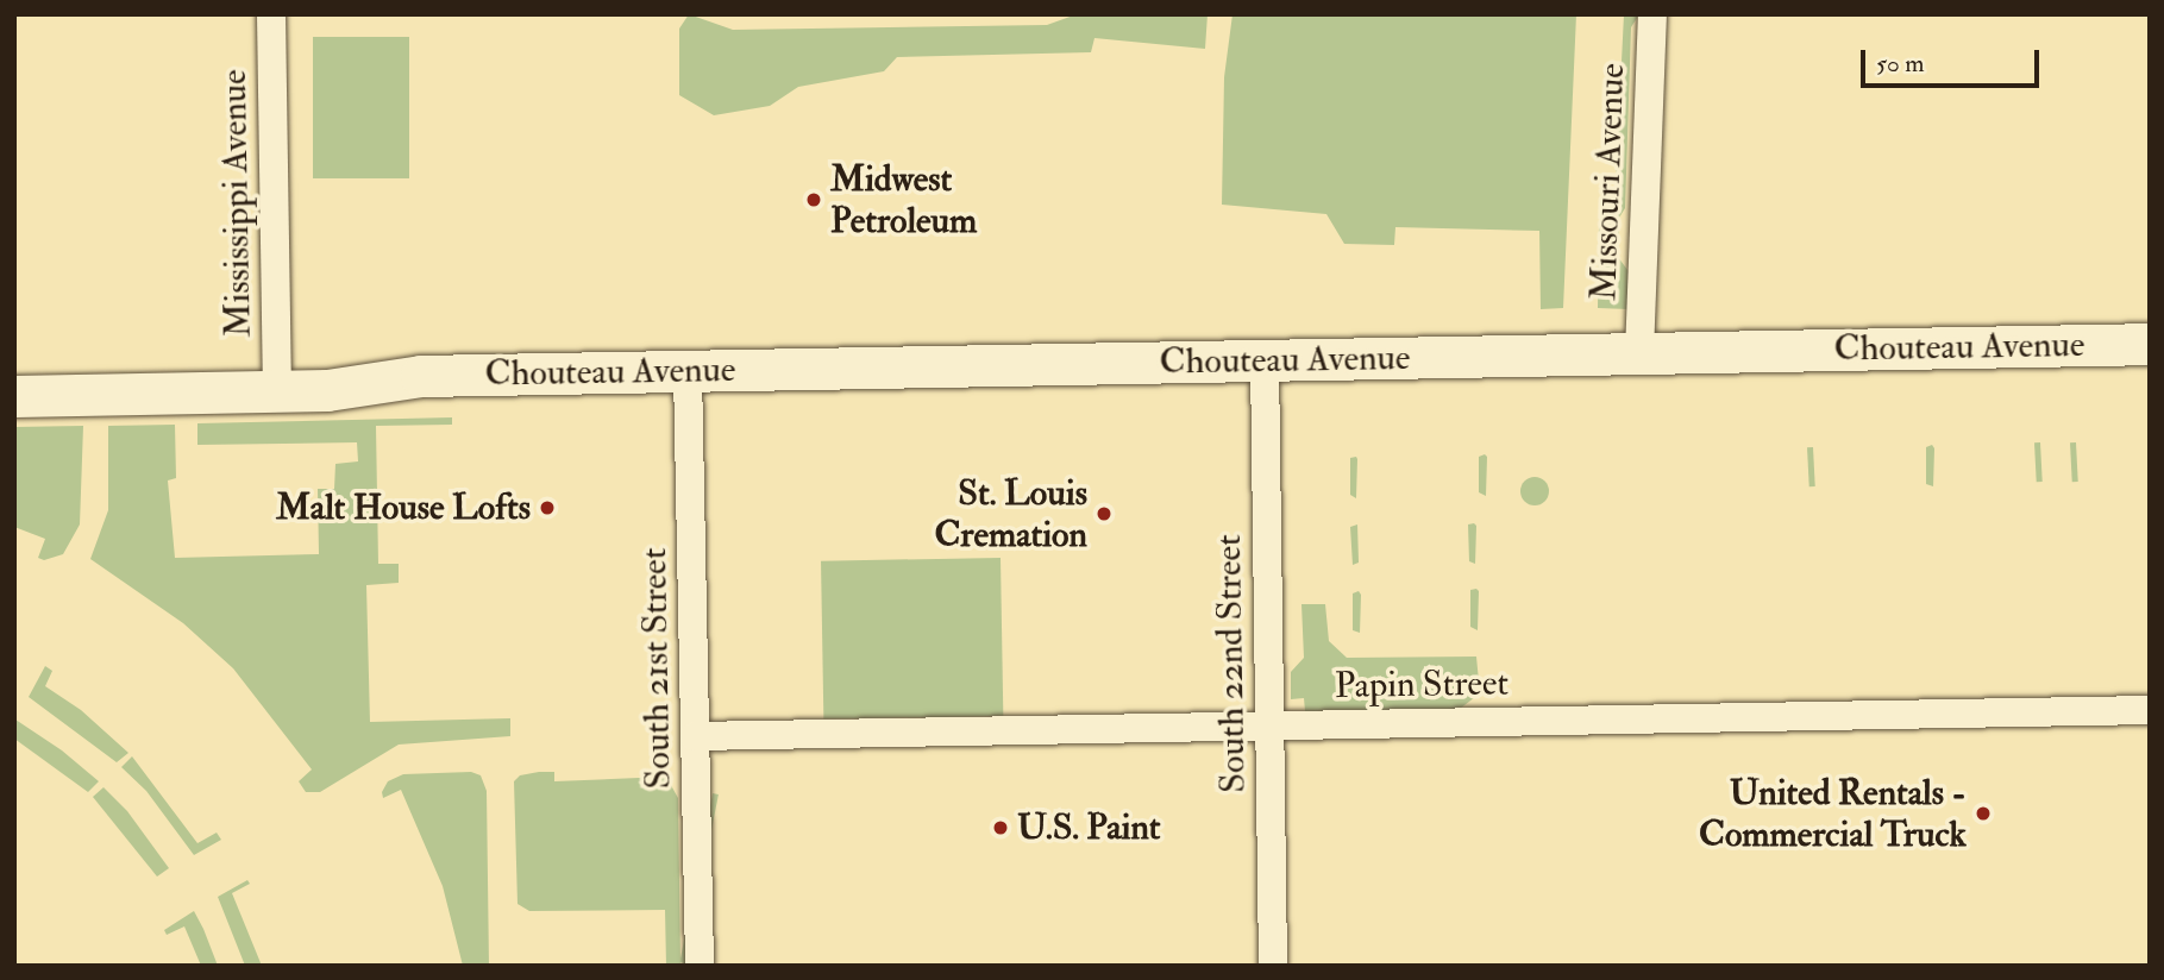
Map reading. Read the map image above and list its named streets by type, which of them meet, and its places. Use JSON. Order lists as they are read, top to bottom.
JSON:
{
  "streets": {
    "main road": ["Chouteau Avenue"],
    "street": [
      "Missouri Avenue",
      "Mississippi Avenue",
      "South 22nd Street",
      "South 21st Street",
      "Papin Street"
    ]
  },
  "crossings": [
    ["Missouri Avenue", "Chouteau Avenue"],
    ["Mississippi Avenue", "Chouteau Avenue"],
    ["Chouteau Avenue", "South 22nd Street"],
    ["Chouteau Avenue", "South 21st Street"],
    ["South 22nd Street", "Papin Street"],
    ["South 21st Street", "Papin Street"]
  ],
  "places": [
    "Midwest Petroleum",
    "Malt House Lofts",
    "St. Louis Cremation",
    "United Rentals - Commercial Truck",
    "U.S. Paint"
  ],
  "scale_bar": "50 m"
}
